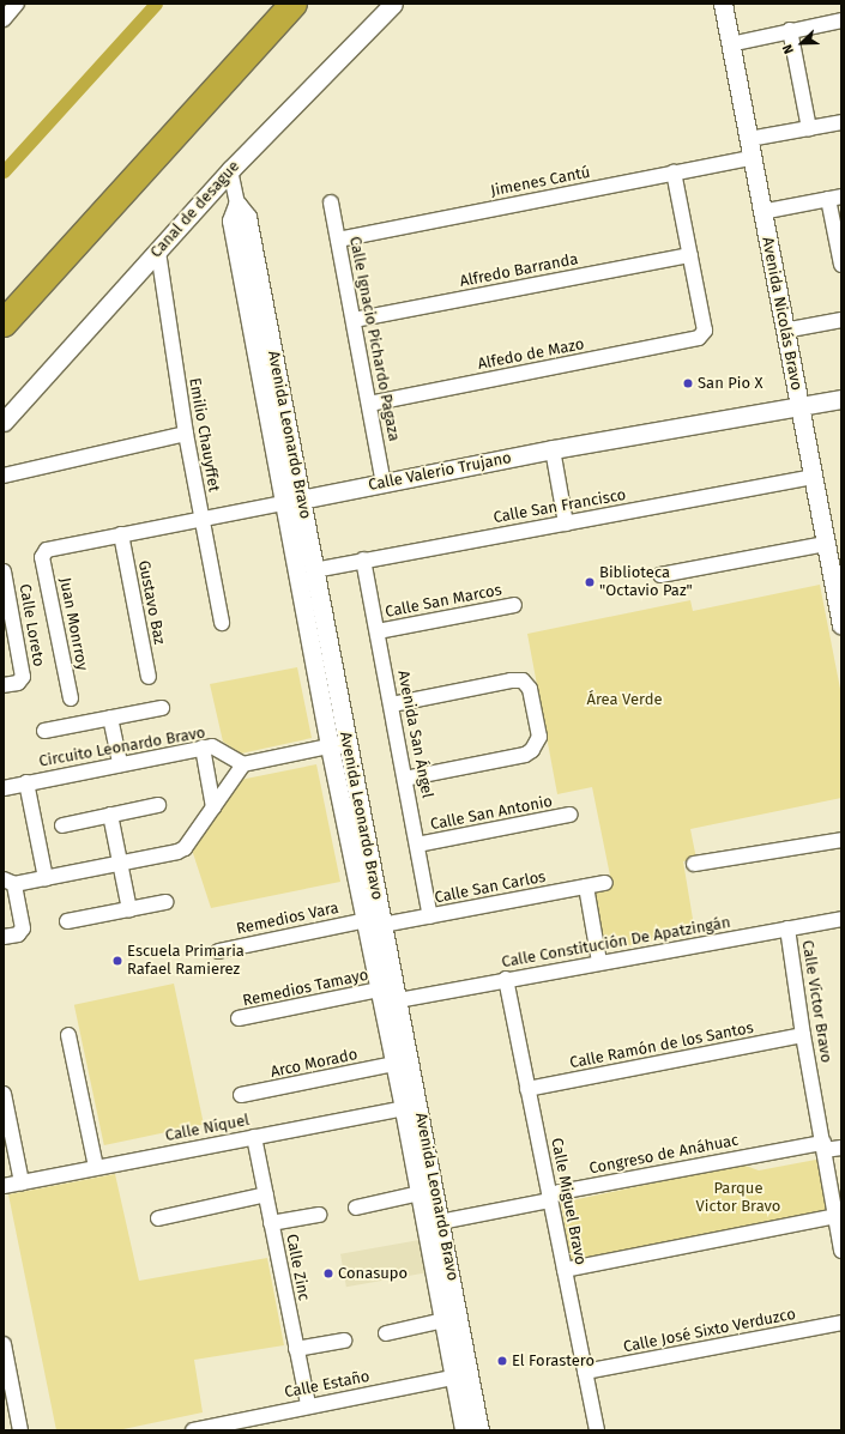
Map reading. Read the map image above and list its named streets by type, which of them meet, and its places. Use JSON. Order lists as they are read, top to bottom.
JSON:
{
  "streets": {
    "street": [
      "Jimenes Cantú",
      "Canal de desague",
      "Alfredo Barranda",
      "Avenida Nicolás Bravo",
      "Calle Ignacio Pichardo Pagaza",
      "Alfedo de Mazo",
      "Emilio Chauyffet",
      "Avenida Leonardo Bravo",
      "Calle Valerio Trujano",
      "Calle San Francisco",
      "Calle San Marcos",
      "Gustavo Baz",
      "Juan Monrroy",
      "Calle Loreto",
      "Avenida San Ángel",
      "Circuito Leonardo Bravo",
      "Calle San Antonio",
      "Calle San Carlos",
      "Remedios Vara",
      "Calle Constitución De Apatzingán",
      "Remedios Tamayo",
      "Calle Víctor Bravo",
      "Calle Ramón de los Santos",
      "Arco Morado",
      "Calle Níquel",
      "Congreso de Anáhuac",
      "Calle Miguel Bravo",
      "Calle Zinc",
      "Calle José Sixto Verduzco",
      "Calle Estaño"
    ]
  },
  "crossings": [
    ["Jimenes Cantú", "Avenida Nicolás Bravo"],
    ["Jimenes Cantú", "Calle Ignacio Pichardo Pagaza"],
    ["Canal de desague", "Emilio Chauyffet"],
    ["Canal de desague", "Avenida Leonardo Bravo"],
    ["Alfredo Barranda", "Calle Ignacio Pichardo Pagaza"],
    ["Alfredo Barranda", "Alfedo de Mazo"],
    ["Avenida Nicolás Bravo", "Calle Valerio Trujano"],
    ["Avenida Nicolás Bravo", "Calle San Francisco"],
    ["Calle Ignacio Pichardo Pagaza", "Alfedo de Mazo"],
    ["Calle Ignacio Pichardo Pagaza", "Calle Valerio Trujano"],
    ["Emilio Chauyffet", "Calle Valerio Trujano"],
    ["Avenida Leonardo Bravo", "Calle Valerio Trujano"],
    ["Avenida Leonardo Bravo", "Calle San Francisco"],
    ["Avenida Leonardo Bravo", "Calle San Carlos"],
    ["Avenida Leonardo Bravo", "Remedios Vara"],
    ["Avenida Leonardo Bravo", "Calle Constitución De Apatzingán"],
    ["Avenida Leonardo Bravo", "Remedios Tamayo"],
    ["Avenida Leonardo Bravo", "Arco Morado"],
    ["Avenida Leonardo Bravo", "Calle Níquel"],
    ["Avenida Leonardo Bravo", "Congreso de Anáhuac"],
    ["Avenida Leonardo Bravo", "Calle Estaño"],
    ["Calle Valerio Trujano", "Gustavo Baz"],
    ["Calle Valerio Trujano", "Juan Monrroy"],
    ["Calle San Francisco", "Avenida San Ángel"],
    ["Calle San Marcos", "Avenida San Ángel"],
    ["Avenida San Ángel", "Calle San Antonio"],
    ["Avenida San Ángel", "Calle San Carlos"],
    ["Calle Constitución De Apatzingán", "Calle Víctor Bravo"],
    ["Calle Constitución De Apatzingán", "Calle Miguel Bravo"],
    ["Calle Víctor Bravo", "Calle Ramón de los Santos"],
    ["Calle Víctor Bravo", "Congreso de Anáhuac"],
    ["Calle Ramón de los Santos", "Calle Miguel Bravo"],
    ["Calle Níquel", "Calle Zinc"],
    ["Congreso de Anáhuac", "Calle Miguel Bravo"],
    ["Calle Miguel Bravo", "Calle José Sixto Verduzco"],
    ["Calle Zinc", "Calle Estaño"]
  ],
  "parks": ["Área Verde", "Parque Victor Bravo"],
  "places": [
    "San Pio X",
    "Biblioteca \"Octavio Paz\"",
    "Escuela Primaria Rafael Ramierez",
    "Conasupo",
    "El Forastero"
  ],
  "north": "bottom left"
}
